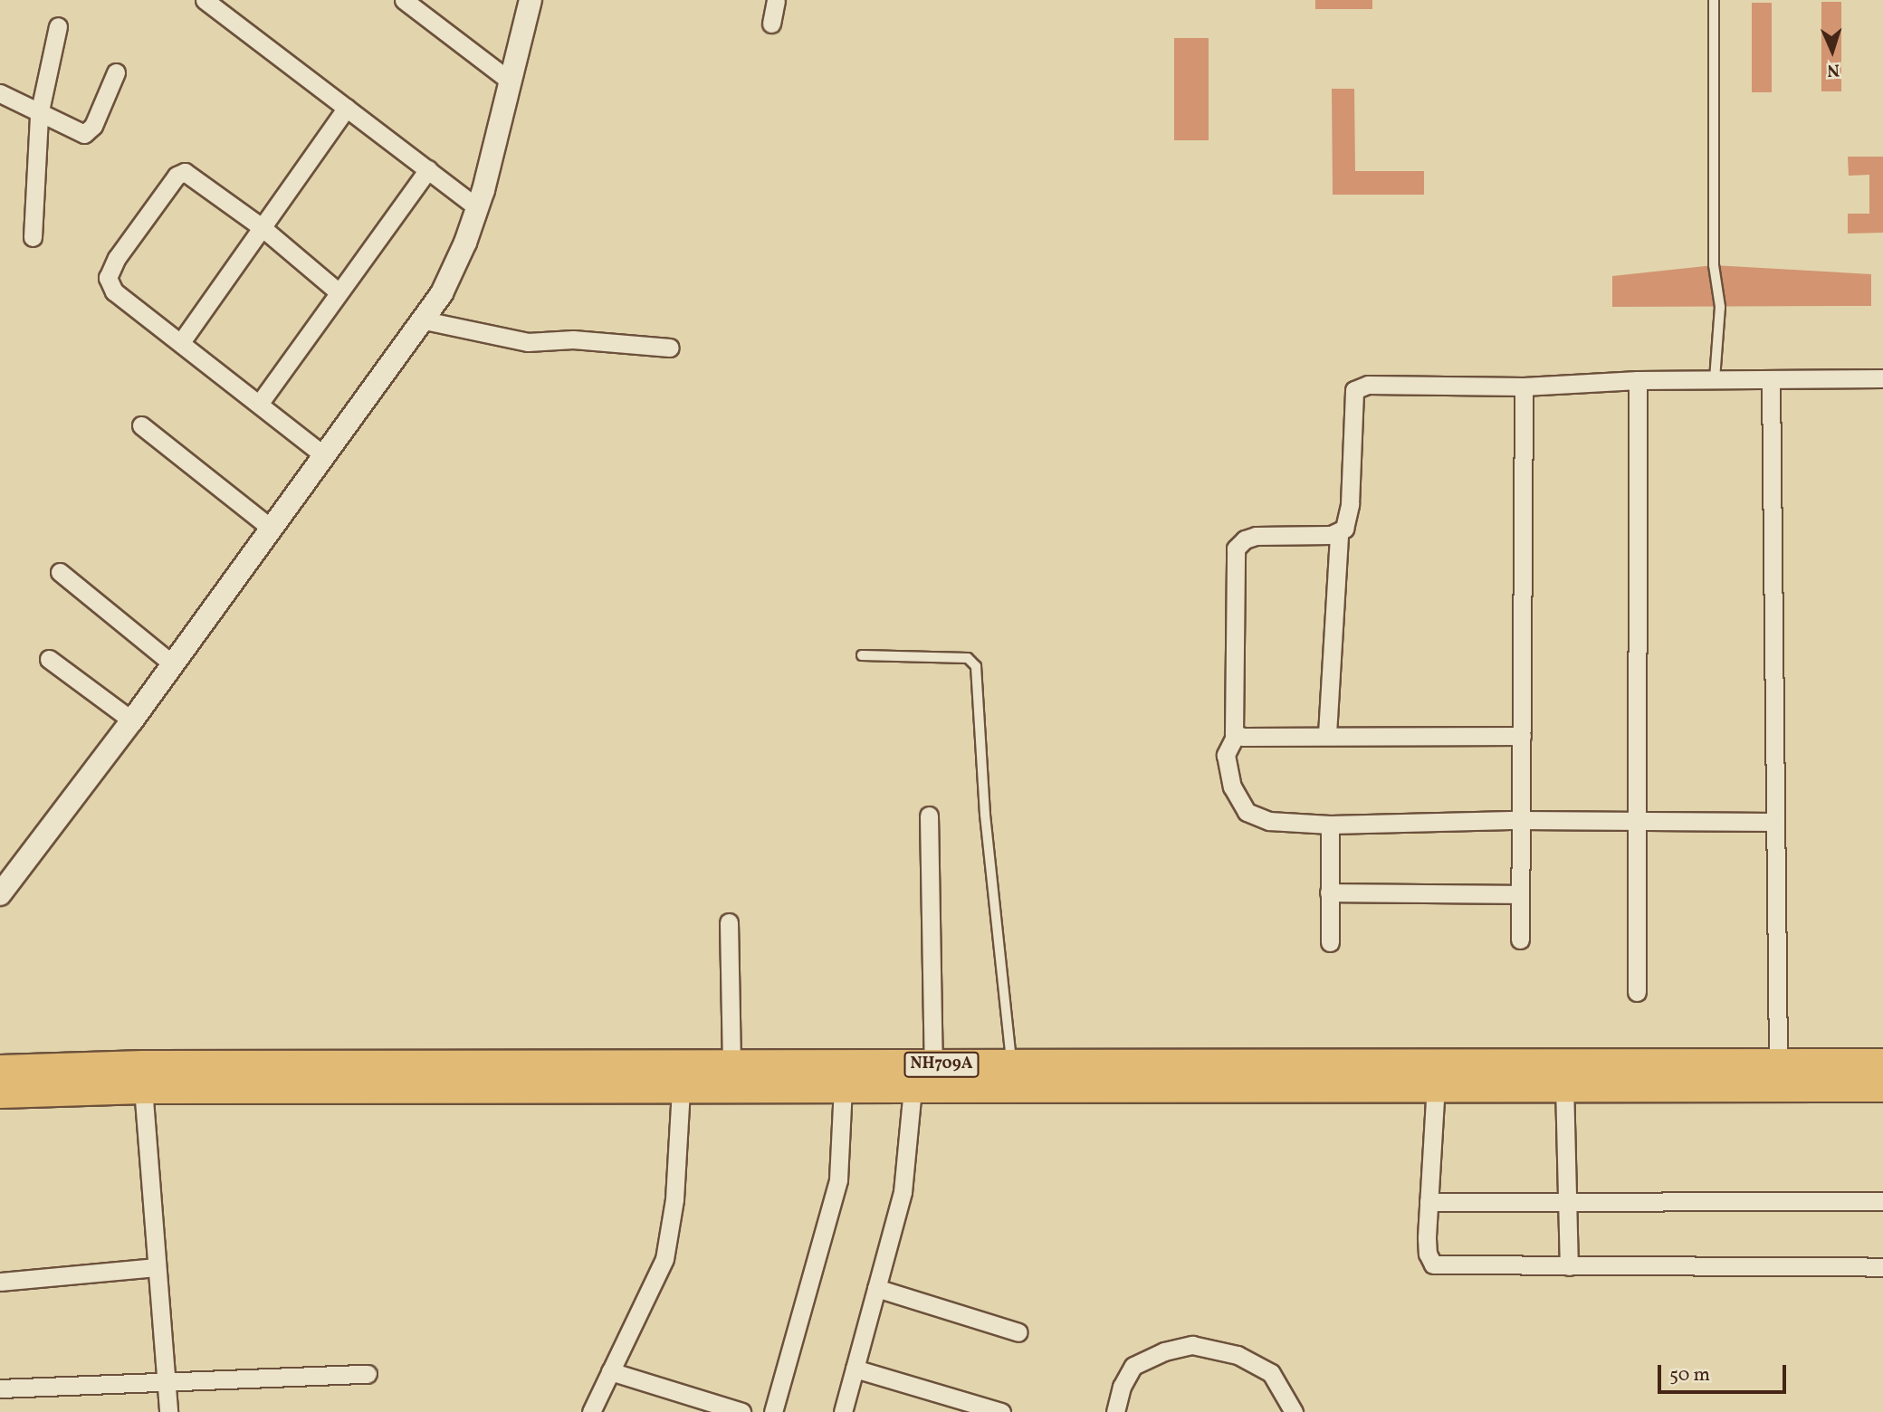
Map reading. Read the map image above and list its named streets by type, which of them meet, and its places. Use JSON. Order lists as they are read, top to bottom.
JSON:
{
  "streets": {
    "highway": ["NH709A"]
  },
  "scale_bar": "50 m",
  "north": "bottom"
}
